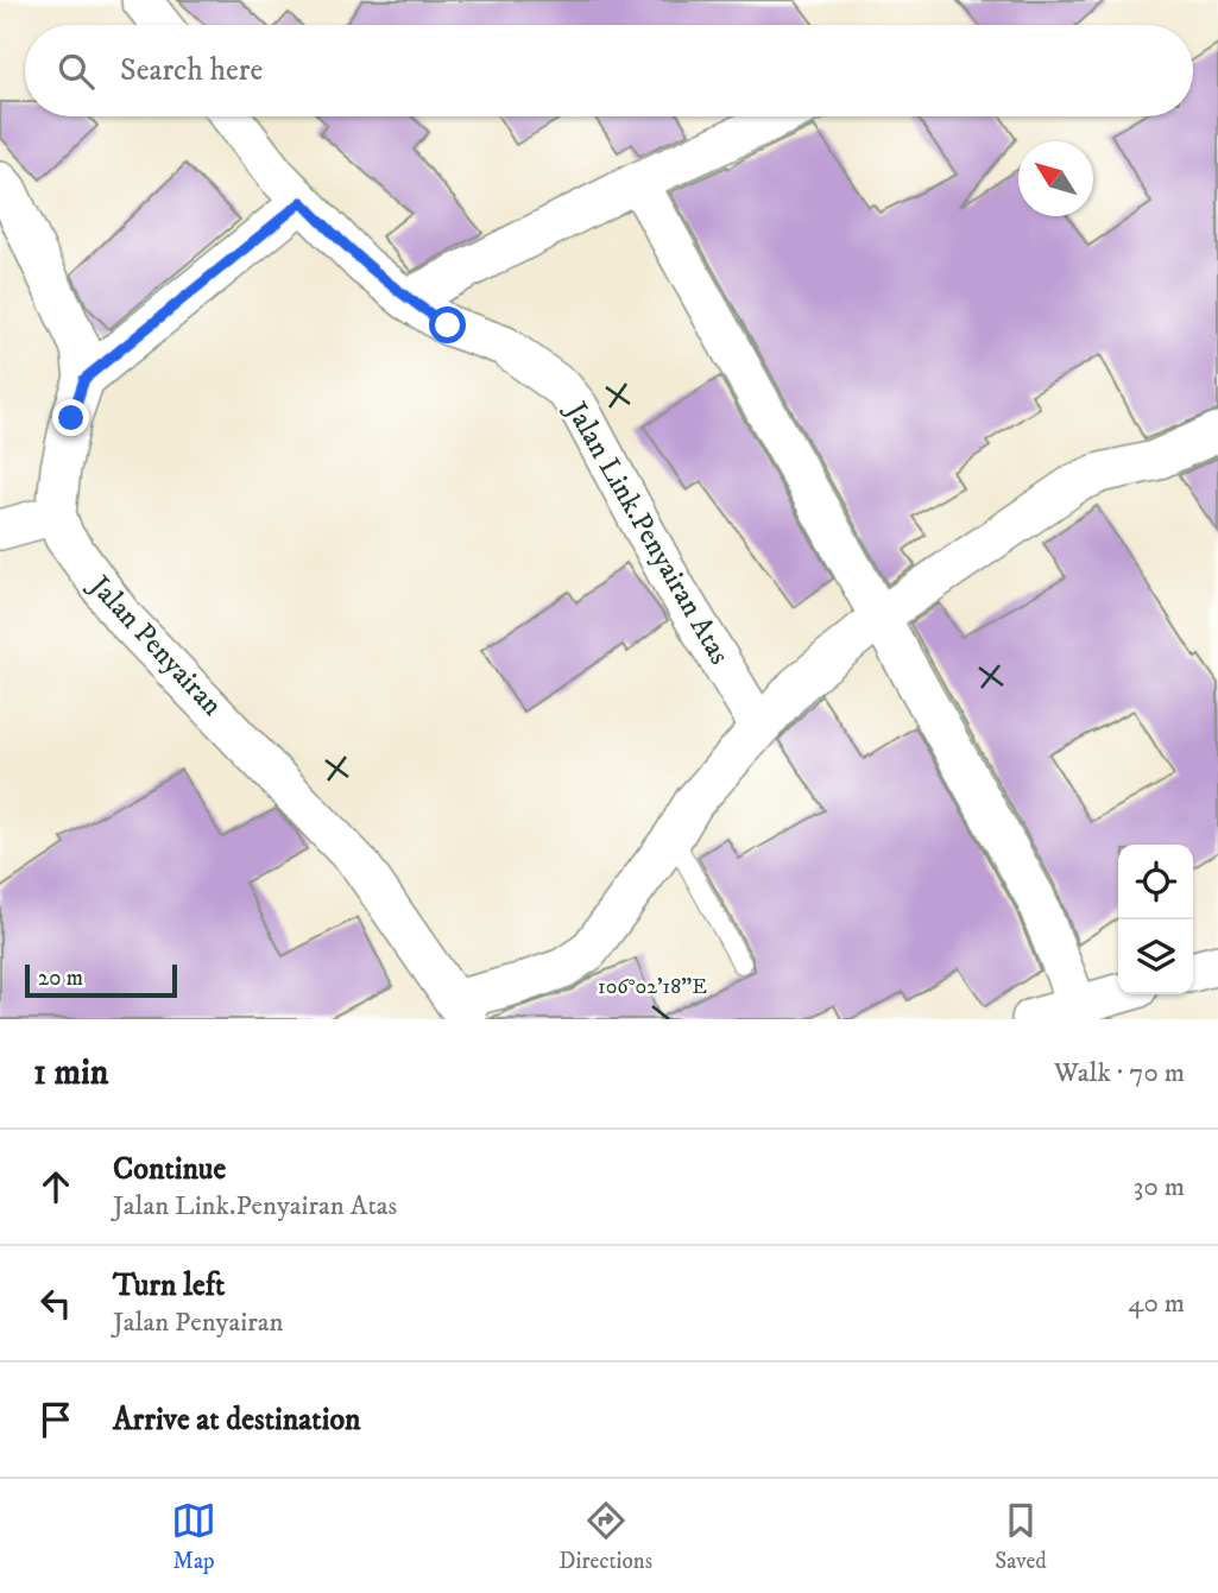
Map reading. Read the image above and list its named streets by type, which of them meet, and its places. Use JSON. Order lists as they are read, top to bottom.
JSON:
{
  "streets": {
    "street": ["Jalan Link.Penyairan Atas", "Jalan Penyairan"]
  },
  "scale_bar": "20 m",
  "north": "top left",
  "page": {
    "search": "Search here",
    "scale": "20 m",
    "heading": ["1 min", "Walk · 70 m"],
    "list": [
      ["Continue", "Jalan Link.Penyairan Atas", "30 m"],
      ["Turn left", "Jalan Penyairan", "40 m"],
      "Arrive at destination"
    ],
    "nav": ["Map", "Directions", "Saved"]
  },
  "coordinates": ["106°02'18\"E"]
}
